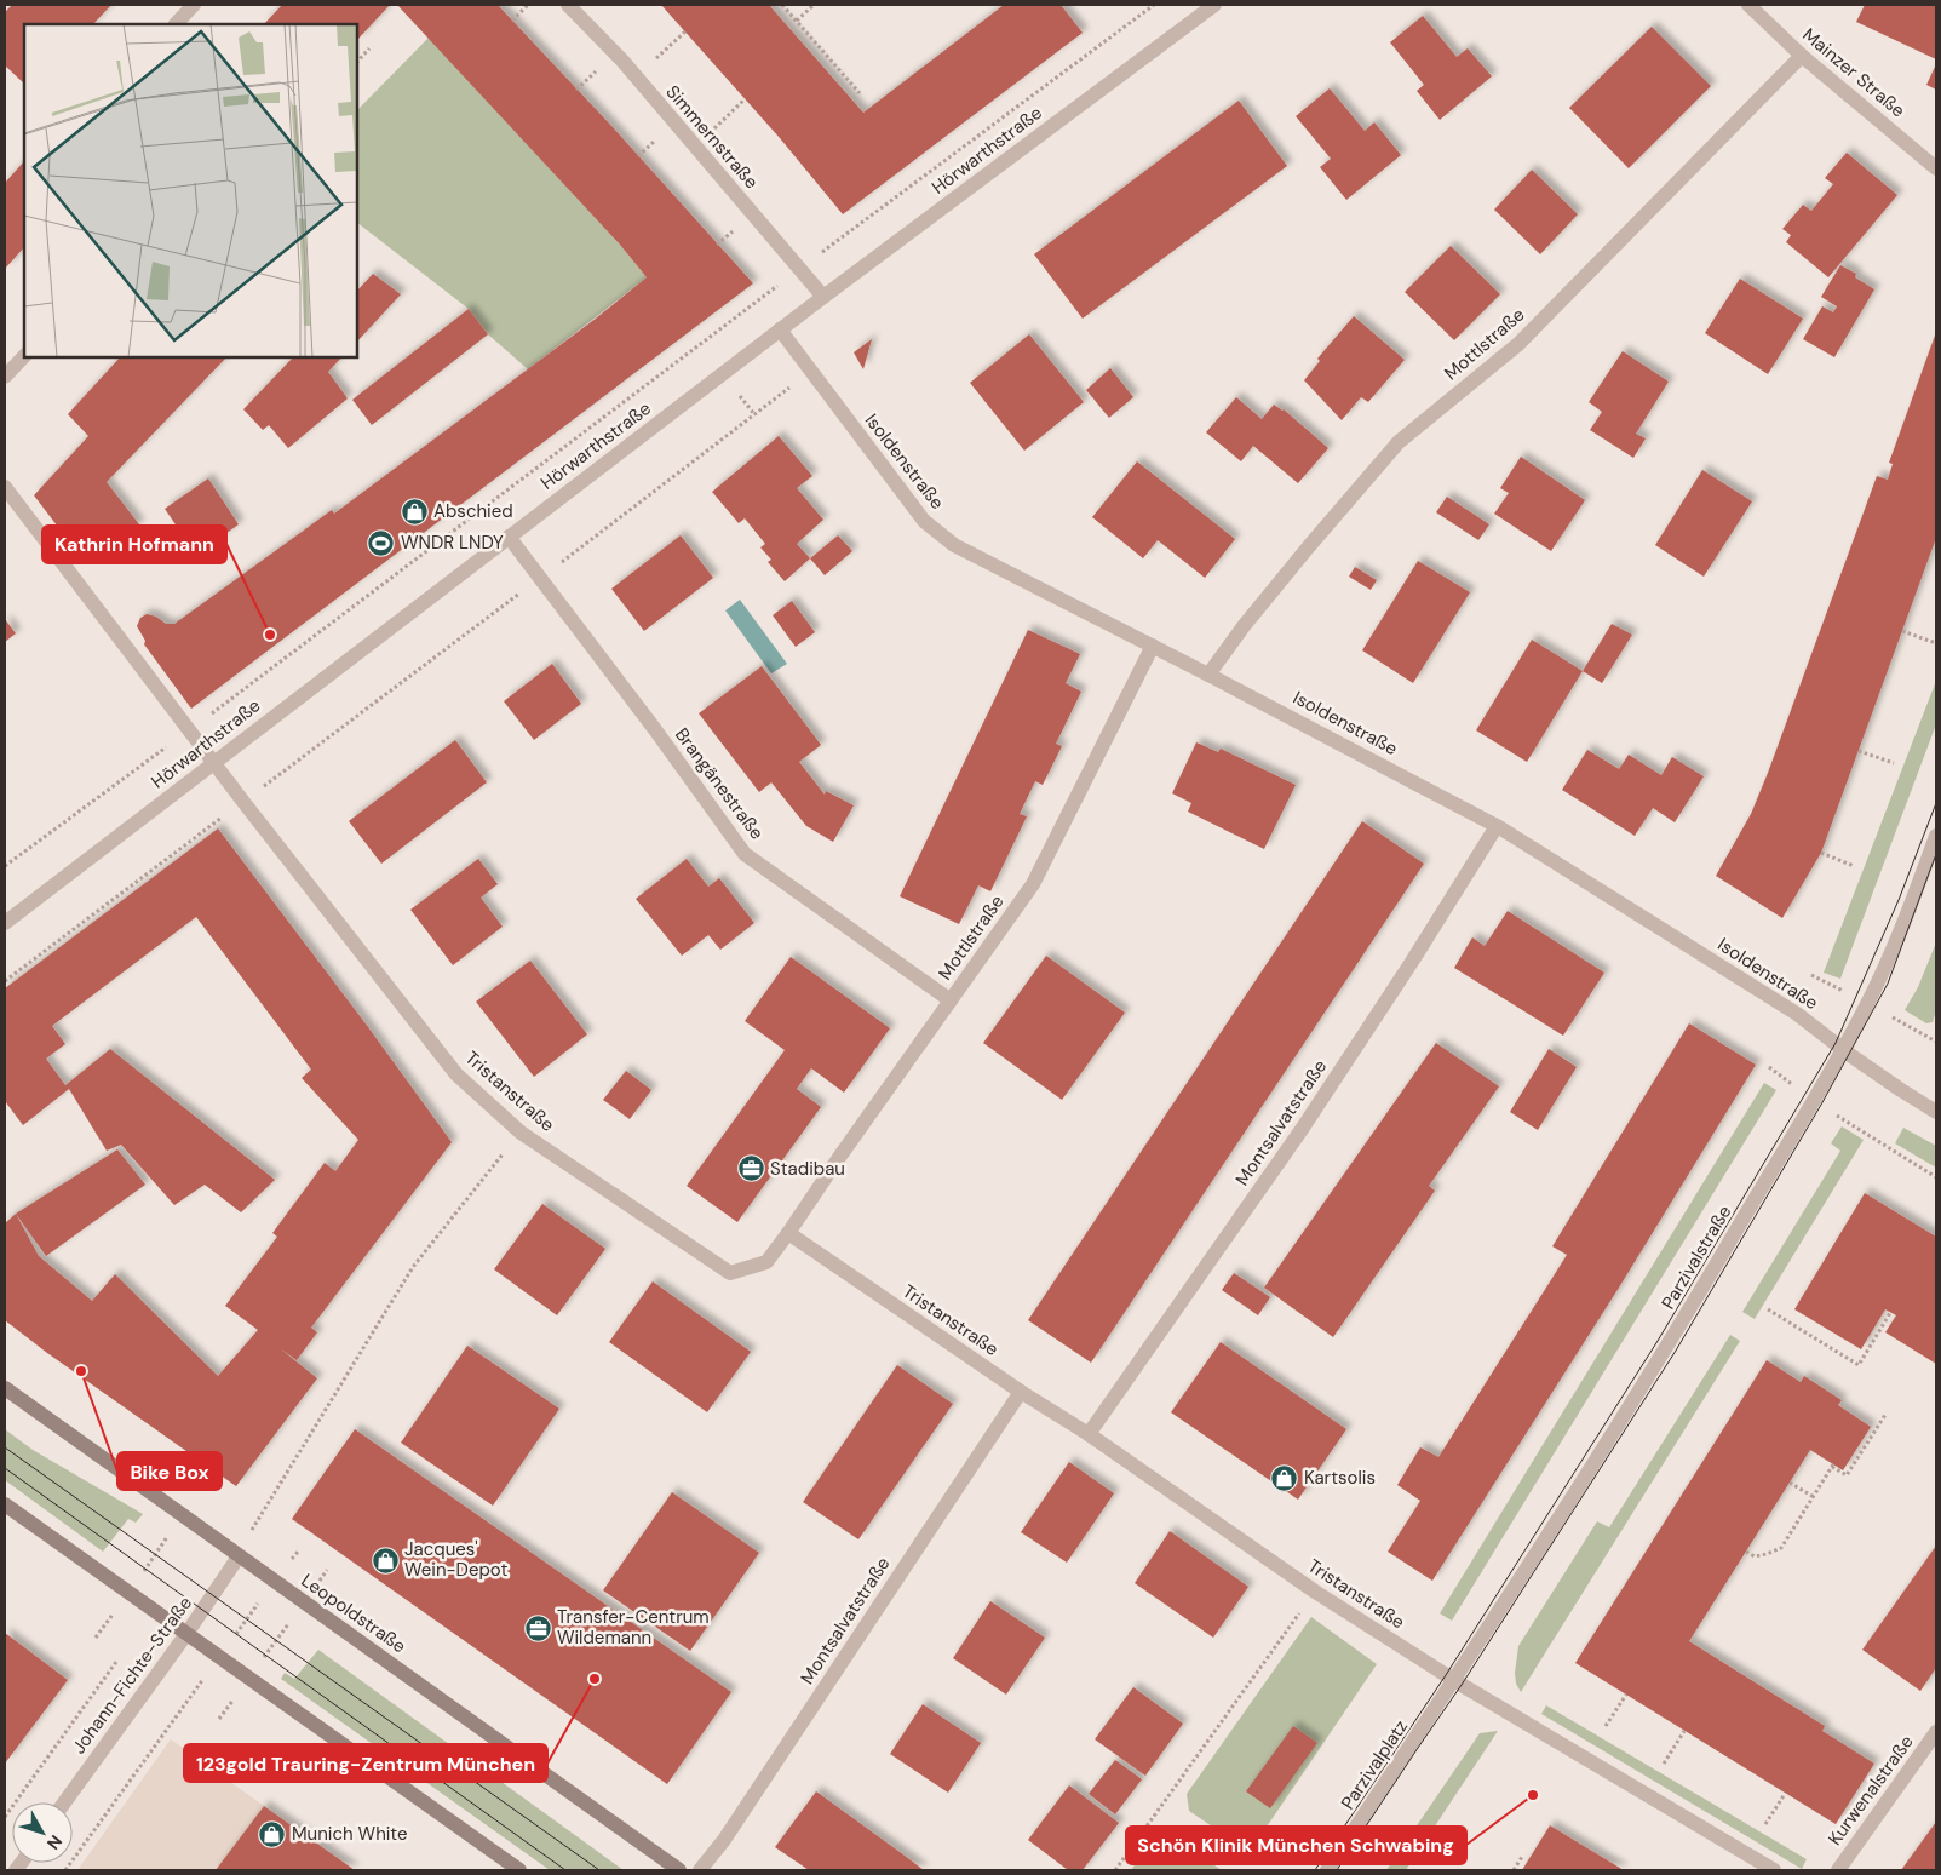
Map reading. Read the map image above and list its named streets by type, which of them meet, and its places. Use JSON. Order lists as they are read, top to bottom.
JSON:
{
  "streets": {
    "main road": ["Leopoldstraße"],
    "street": [
      "Mainzer Straße",
      "Simmernstraße",
      "Hörwarthstraße",
      "Mottlstraße",
      "Isoldenstraße",
      "Brangänestraße",
      "Tristanstraße",
      "Montsalvatstraße",
      "Parzivalstraße",
      "Johann-Fichte-Straße",
      "Parzivalplatz",
      "Kurwenalstraße"
    ]
  },
  "crossings": [
    ["Mainzer Straße", "Mottlstraße"],
    ["Simmernstraße", "Hörwarthstraße"],
    ["Hörwarthstraße", "Isoldenstraße"],
    ["Hörwarthstraße", "Brangänestraße"],
    ["Hörwarthstraße", "Tristanstraße"],
    ["Mottlstraße", "Isoldenstraße"],
    ["Mottlstraße", "Brangänestraße"],
    ["Mottlstraße", "Tristanstraße"],
    ["Isoldenstraße", "Montsalvatstraße"],
    ["Isoldenstraße", "Parzivalstraße"],
    ["Tristanstraße", "Montsalvatstraße"],
    ["Tristanstraße", "Parzivalstraße"],
    ["Tristanstraße", "Parzivalplatz"],
    ["Parzivalstraße", "Parzivalplatz"],
    ["Leopoldstraße", "Johann-Fichte-Straße"]
  ],
  "places": {
    "shop": [
      "Abschied",
      "Kartsolis",
      "Jacques' Wein-Depot",
      "Munich White"
    ],
    "sports": ["WNDR LNDY"],
    "other": [
      "Kathrin Hofmann",
      "Bike Box",
      "123gold Trauring-Zentrum München",
      "Schön Klinik München Schwabing"
    ],
    "office": ["Stadibau", "Transfer-Centrum Wildemann"]
  },
  "north": "bottom right"
}
